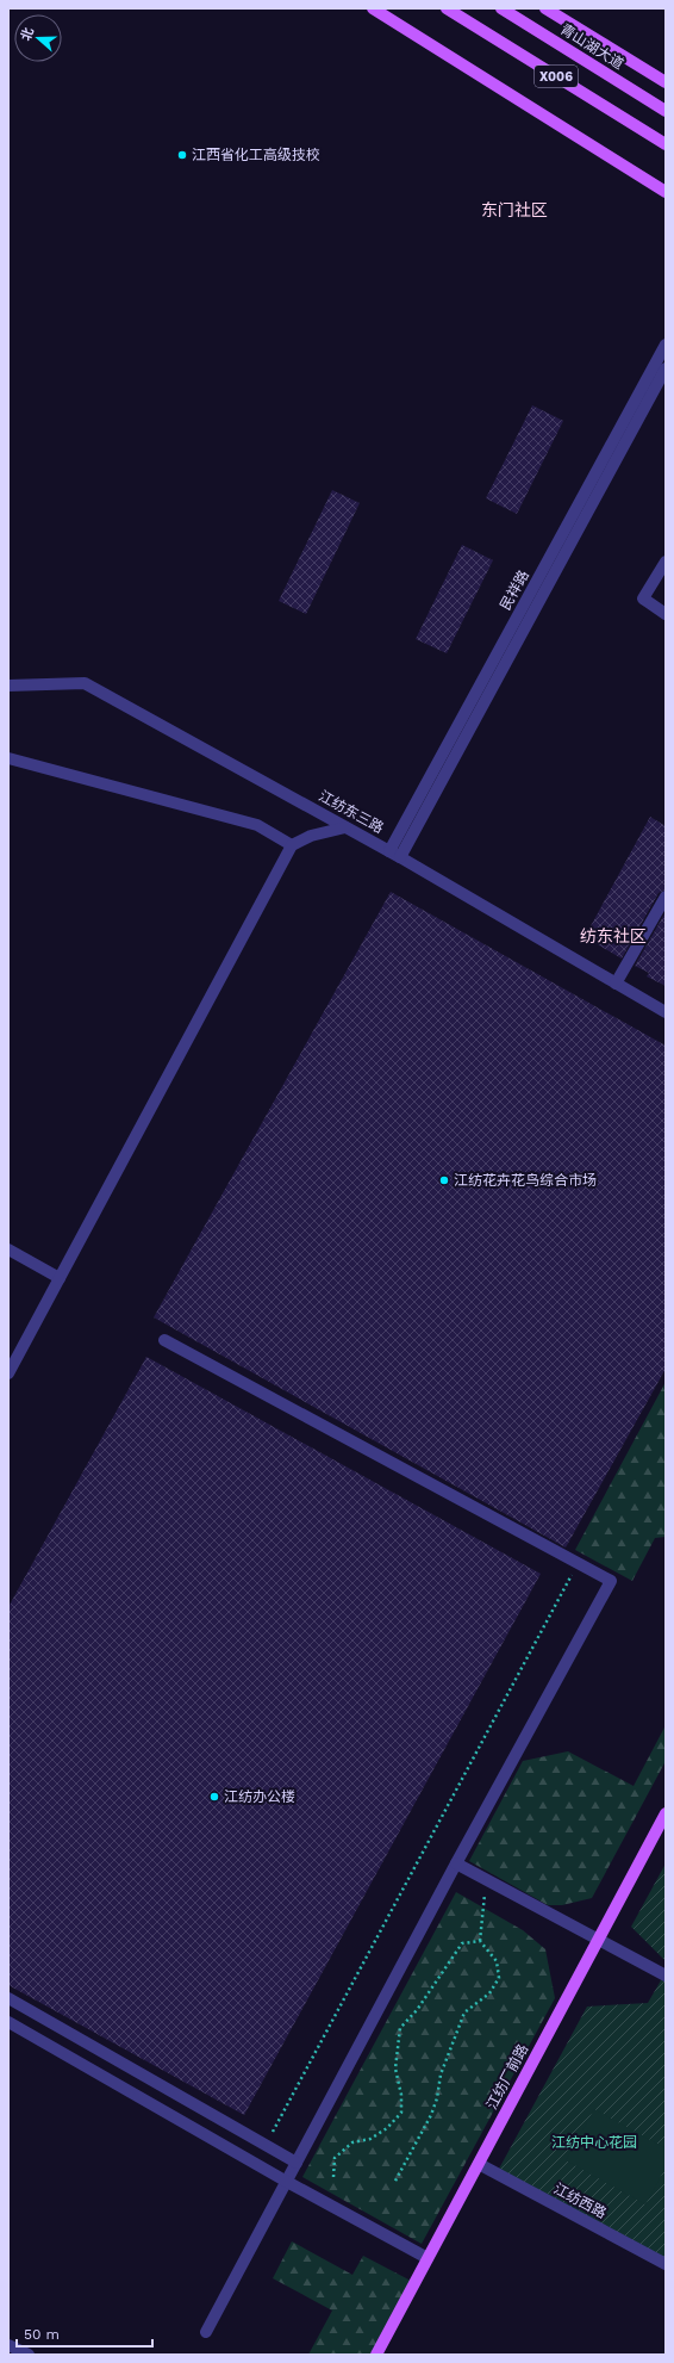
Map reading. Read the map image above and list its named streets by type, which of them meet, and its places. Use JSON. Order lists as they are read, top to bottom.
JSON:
{
  "streets": {
    "main road": ["青山湖大道", "X006", "江纺厂前路"],
    "street": ["民祥路", "江纺东三路", "江纺西路"]
  },
  "crossings": [
    ["民祥路", "江纺东三路"],
    ["江纺厂前路", "江纺西路"]
  ],
  "districts": ["东门社区", "纺东社区"],
  "parks": ["江纺中心花园"],
  "places": ["江西省化工高级技校", "江纺花卉花鸟综合市场", "江纺办公楼"],
  "scale_bar": "50 m",
  "north": "left"
}
